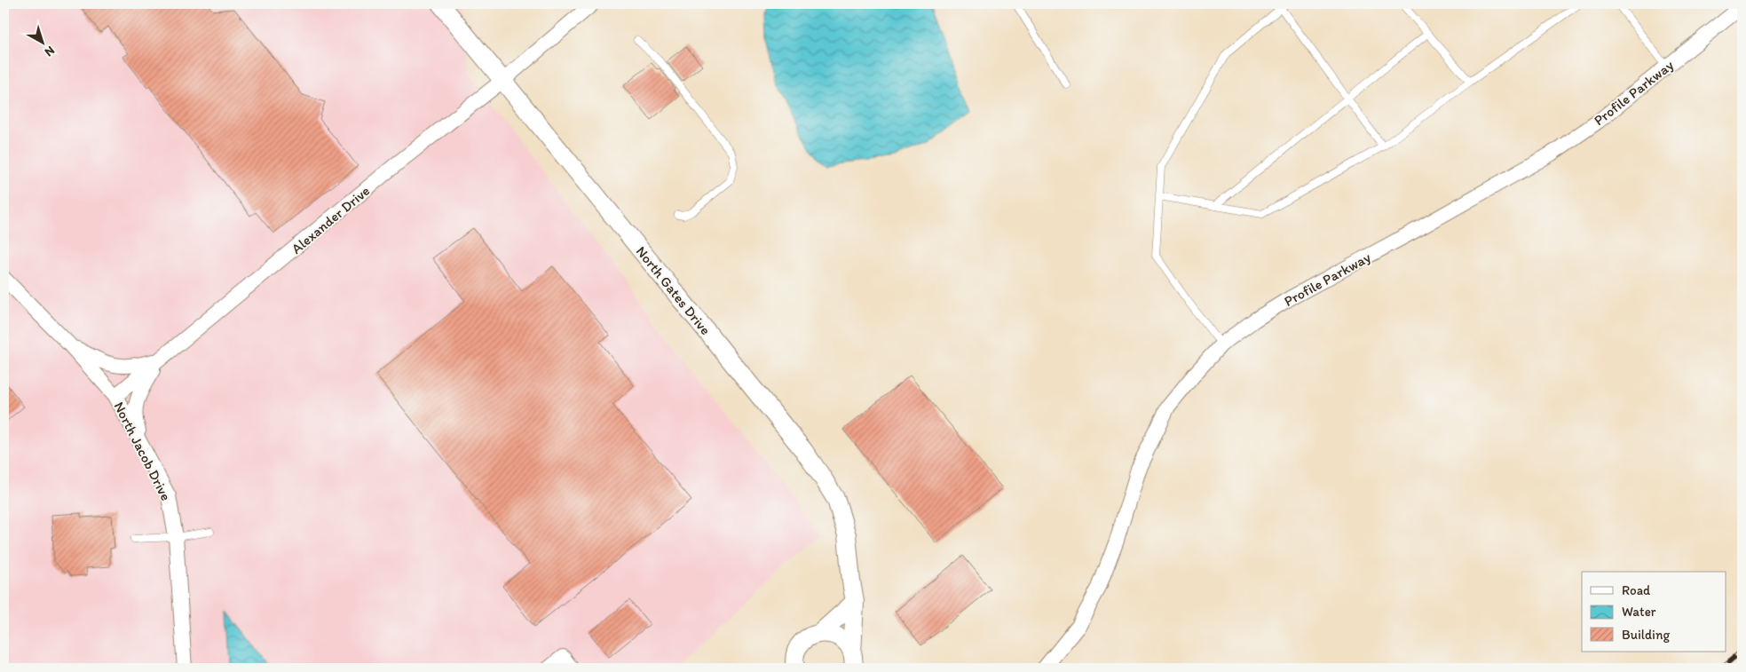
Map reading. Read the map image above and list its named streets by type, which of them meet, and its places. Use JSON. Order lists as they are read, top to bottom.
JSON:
{
  "streets": {
    "street": [
      "Profile Parkway",
      "Alexander Drive",
      "North Gates Drive",
      "North Jacob Drive"
    ]
  },
  "crossings": [
    ["Alexander Drive", "North Gates Drive"],
    ["Alexander Drive", "North Jacob Drive"]
  ],
  "legend": ["Road", "Water", "Building"],
  "north": "bottom right"
}
